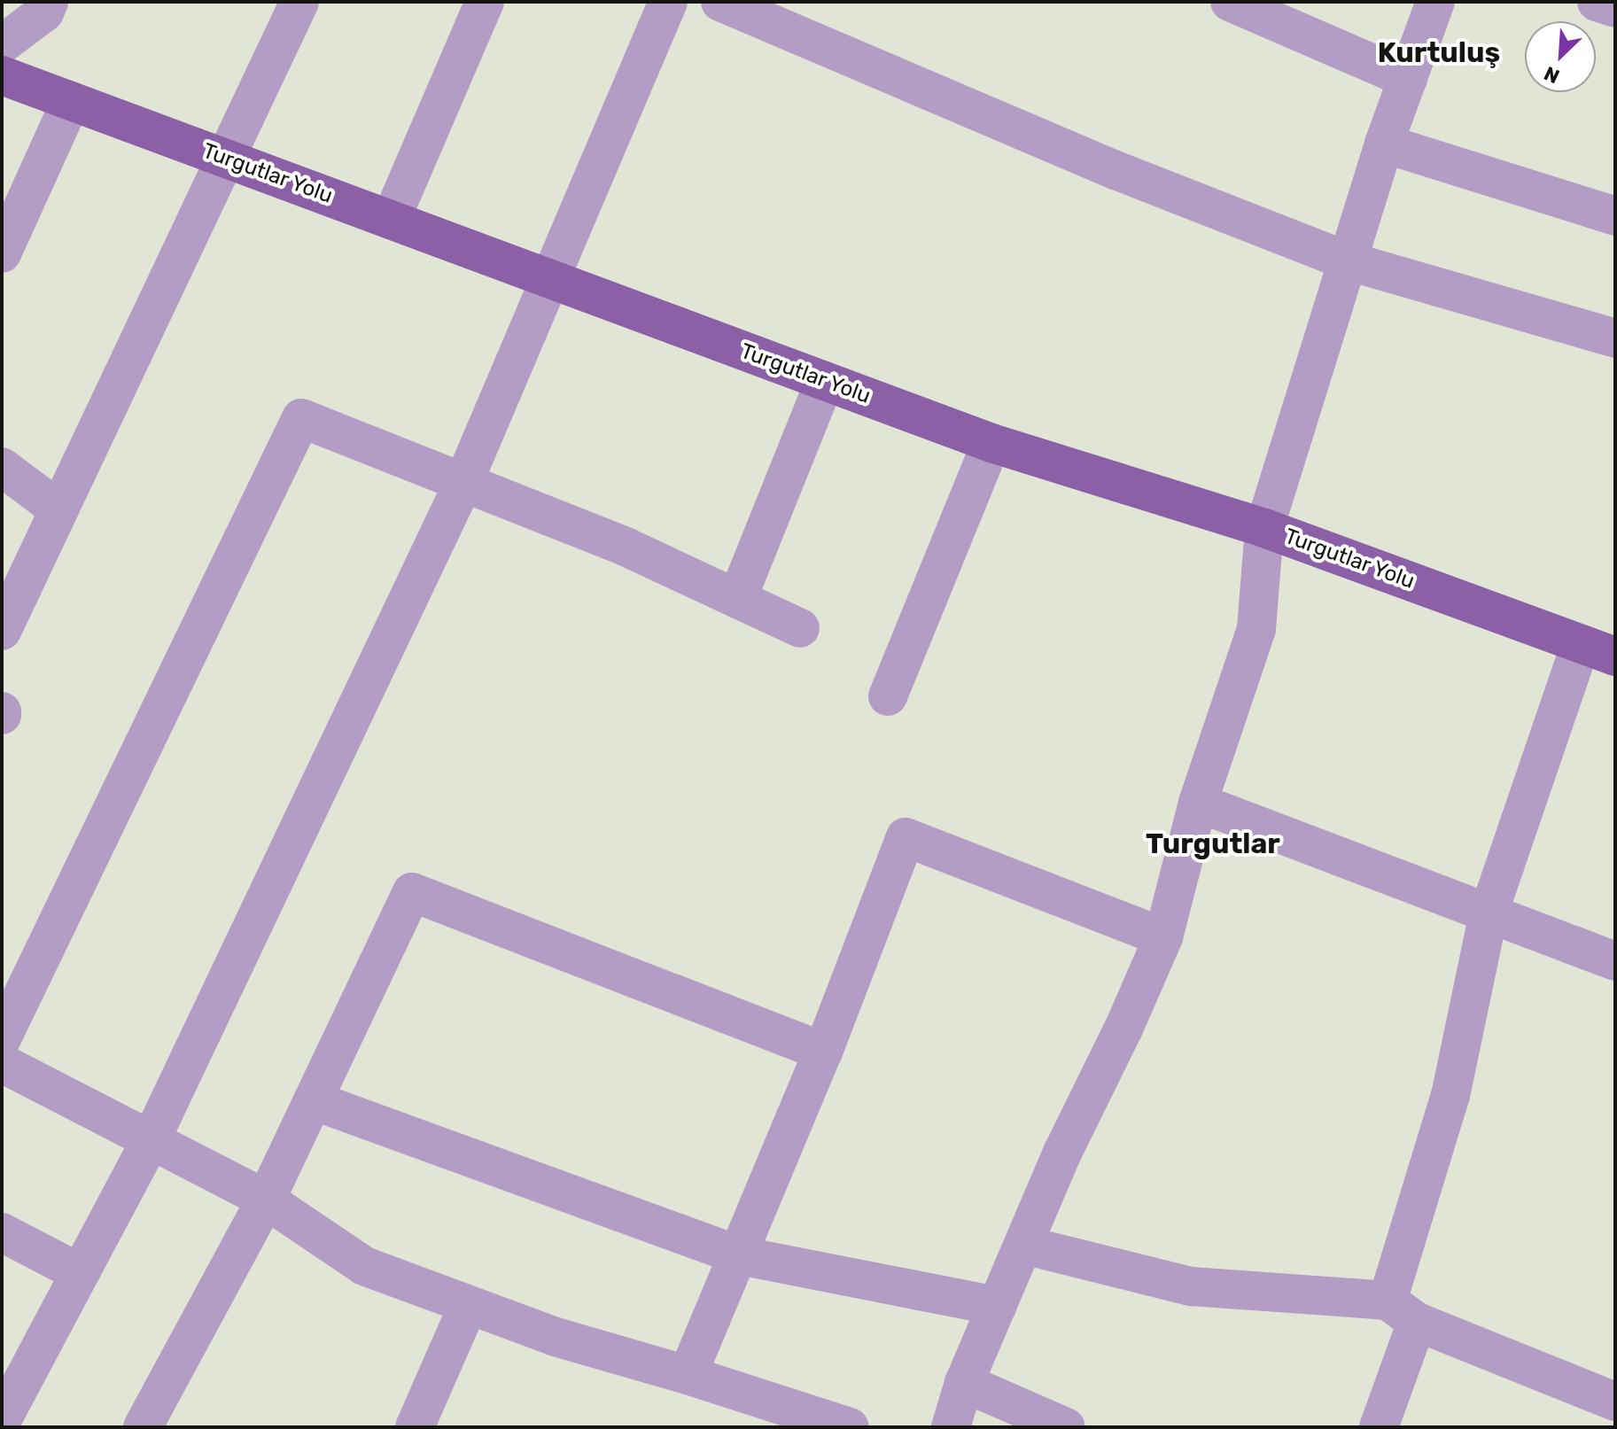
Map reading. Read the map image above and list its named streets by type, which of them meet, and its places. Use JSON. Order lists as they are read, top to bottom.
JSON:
{
  "streets": {
    "main road": ["Turgutlar Yolu"]
  },
  "districts": ["Kurtuluş", "Turgutlar"],
  "north": "bottom left"
}
